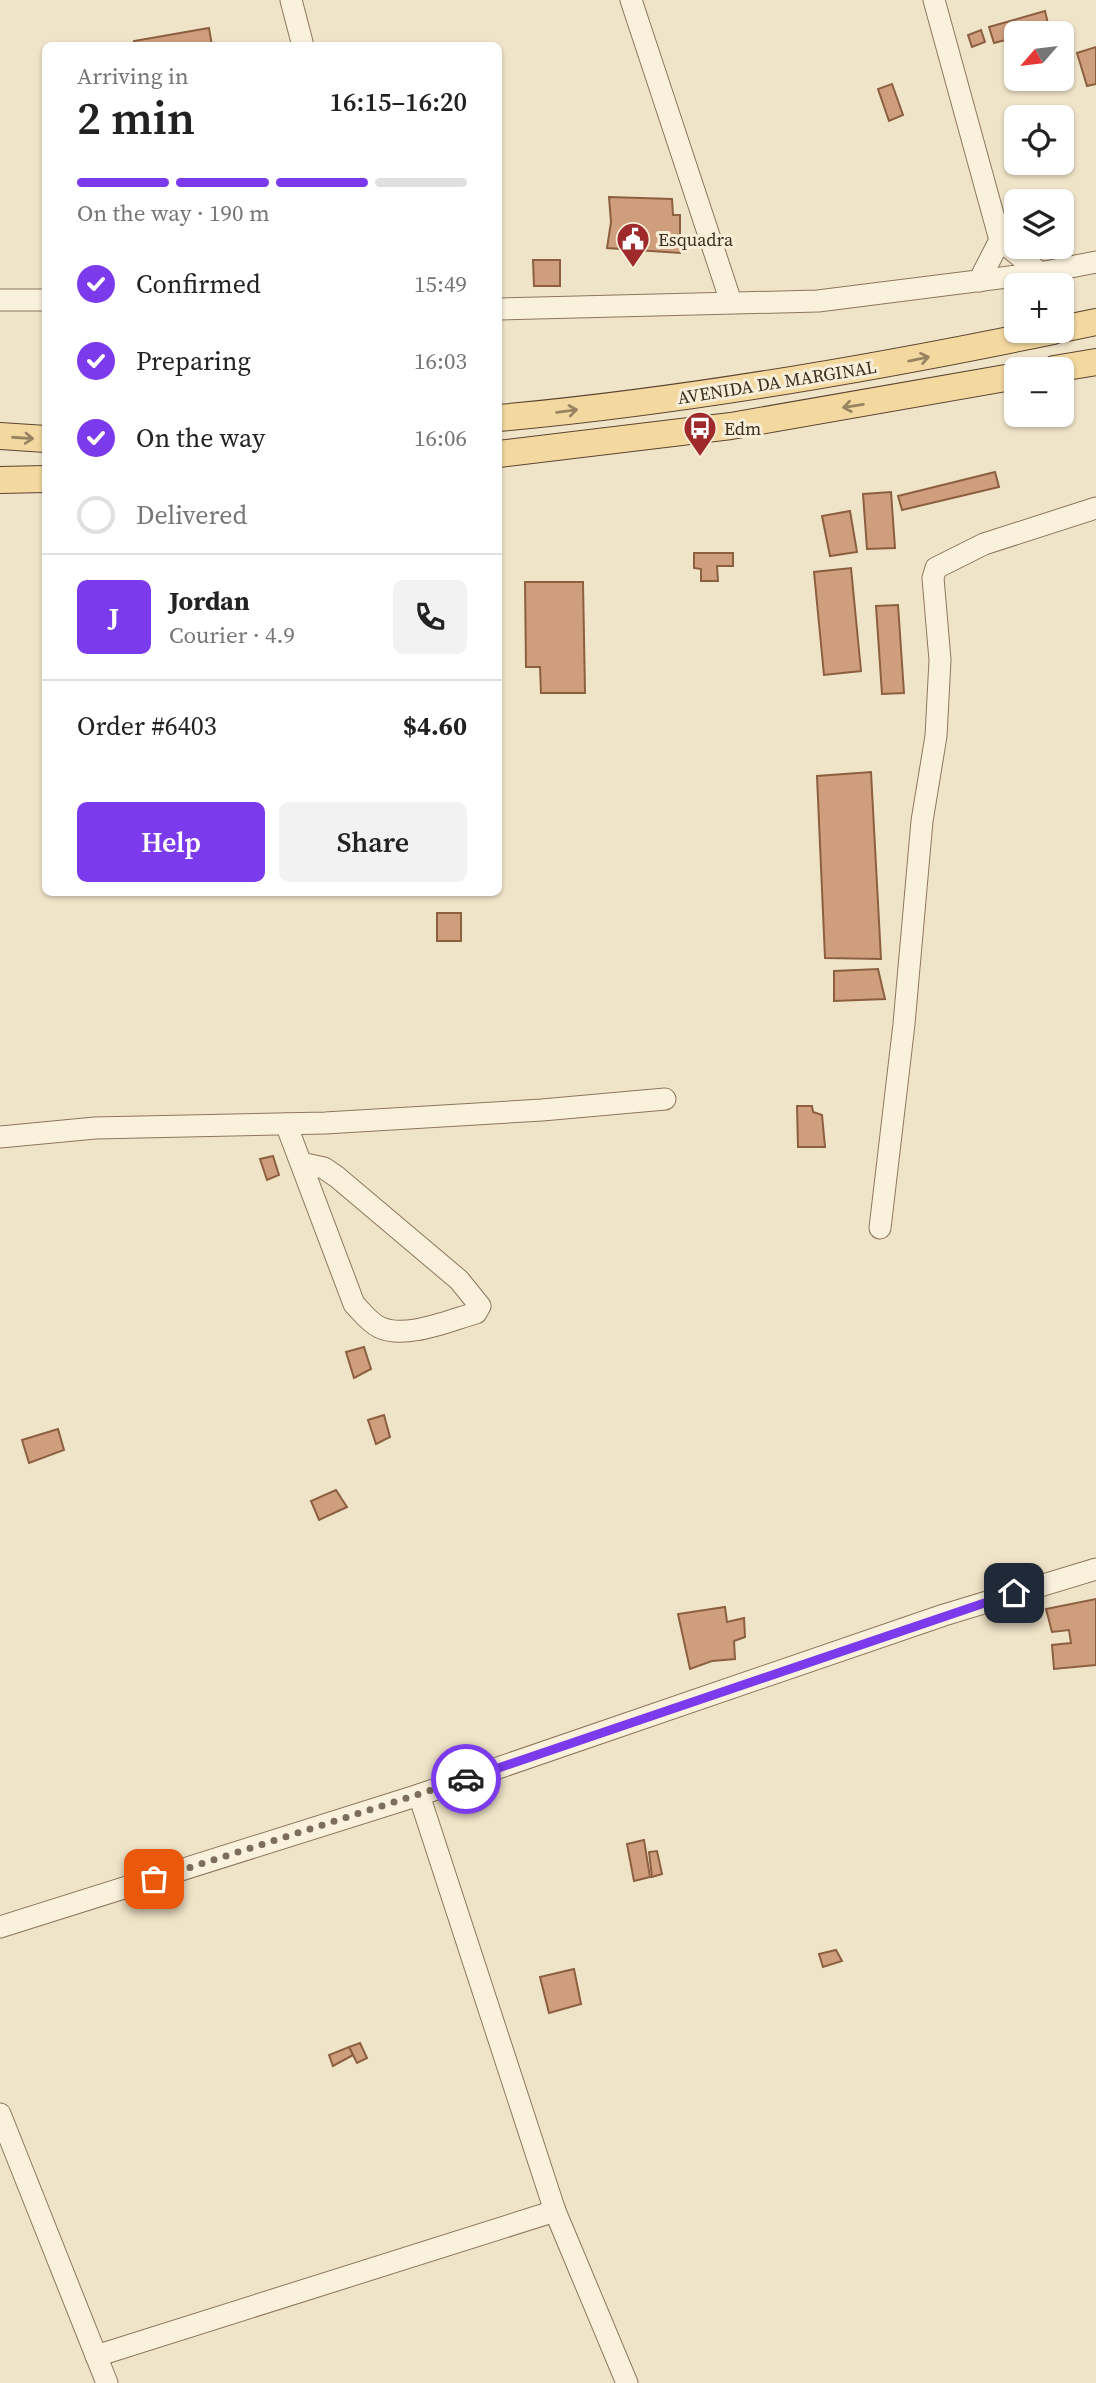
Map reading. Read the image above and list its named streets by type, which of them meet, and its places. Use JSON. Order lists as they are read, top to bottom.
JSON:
{
  "streets": {
    "main road": ["AVENIDA DA MARGINAL"]
  },
  "places": {
    "public building": ["Esquadra"],
    "bus stop": ["Edm"]
  },
  "north": "bottom left",
  "page": {
    "map_buttons": ["+", "−"],
    "heading": ["2 min", "Arriving in", "16:15–16:20"],
    "panel": [
      "Jordan",
      "Courier · 4.9",
      "Order #6403",
      "$4.60"
    ],
    "bar": "On the way · 190 m",
    "list": [
      ["Confirmed", "15:49"],
      ["Preparing", "16:03"],
      ["On the way", "16:06"],
      "Delivered"
    ],
    "round": "J",
    "buttons": ["Help", "Share"]
  }
}
